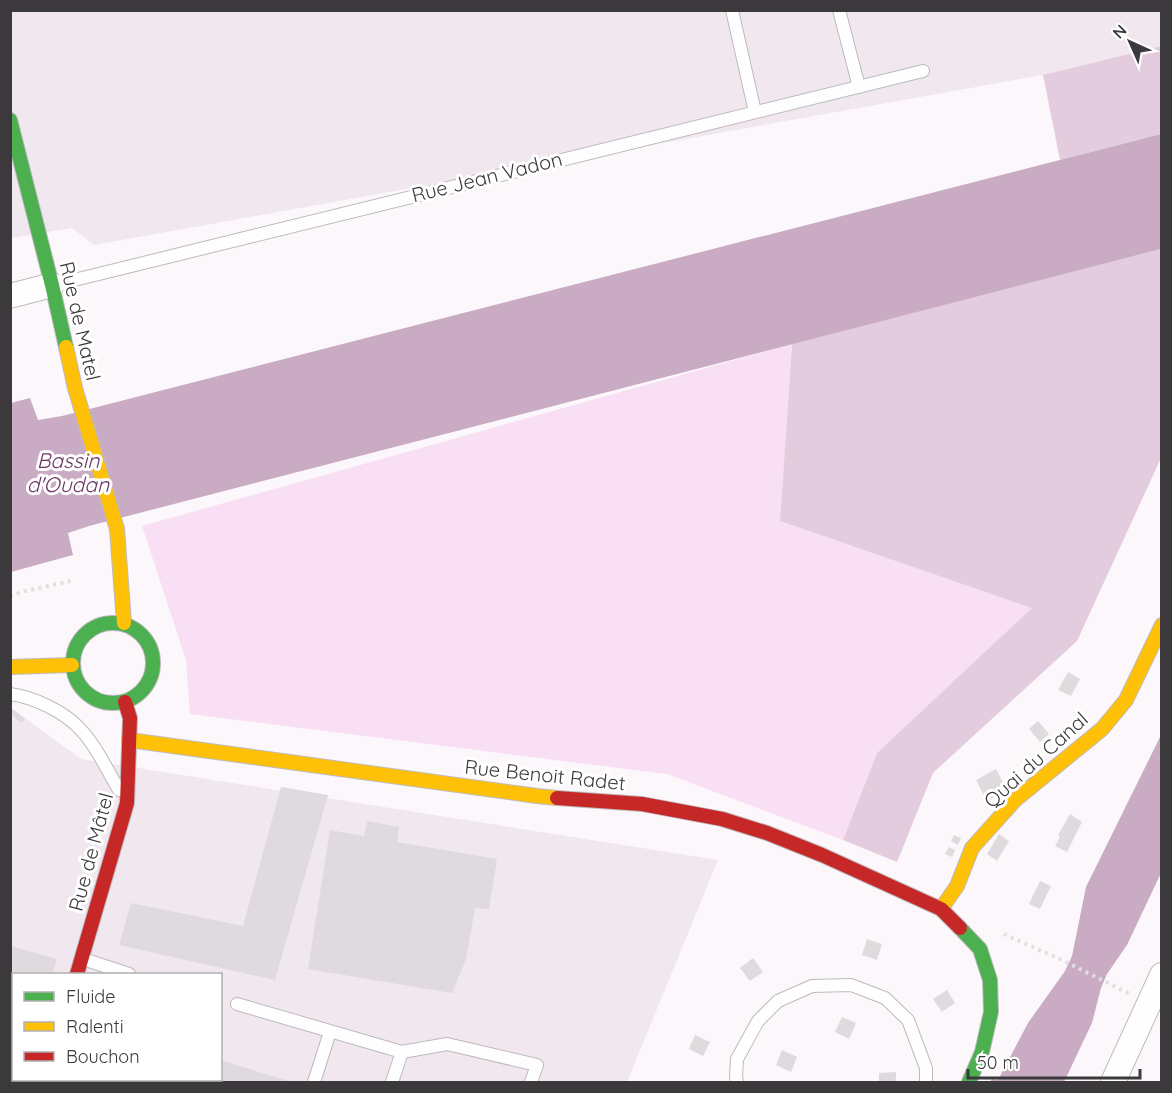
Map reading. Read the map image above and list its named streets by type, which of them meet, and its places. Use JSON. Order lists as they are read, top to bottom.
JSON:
{
  "streets": {
    "street": [
      "Rue de Matel",
      "Quai du Canal",
      "Rue Benoit Radet",
      "Rue de Mâtel"
    ],
    "lane": ["Rue Jean Vadon"]
  },
  "crossings": [
    ["Rue Jean Vadon", "Rue de Matel"],
    ["Rue de Matel", "Rue de Mâtel"],
    ["Quai du Canal", "Rue Benoit Radet"],
    ["Rue Benoit Radet", "Rue de Mâtel"]
  ],
  "water": ["Bassin d'Oudan"],
  "legend": ["Fluide", "Ralenti", "Bouchon"],
  "scale_bar": "50 m",
  "north": "top left"
}
